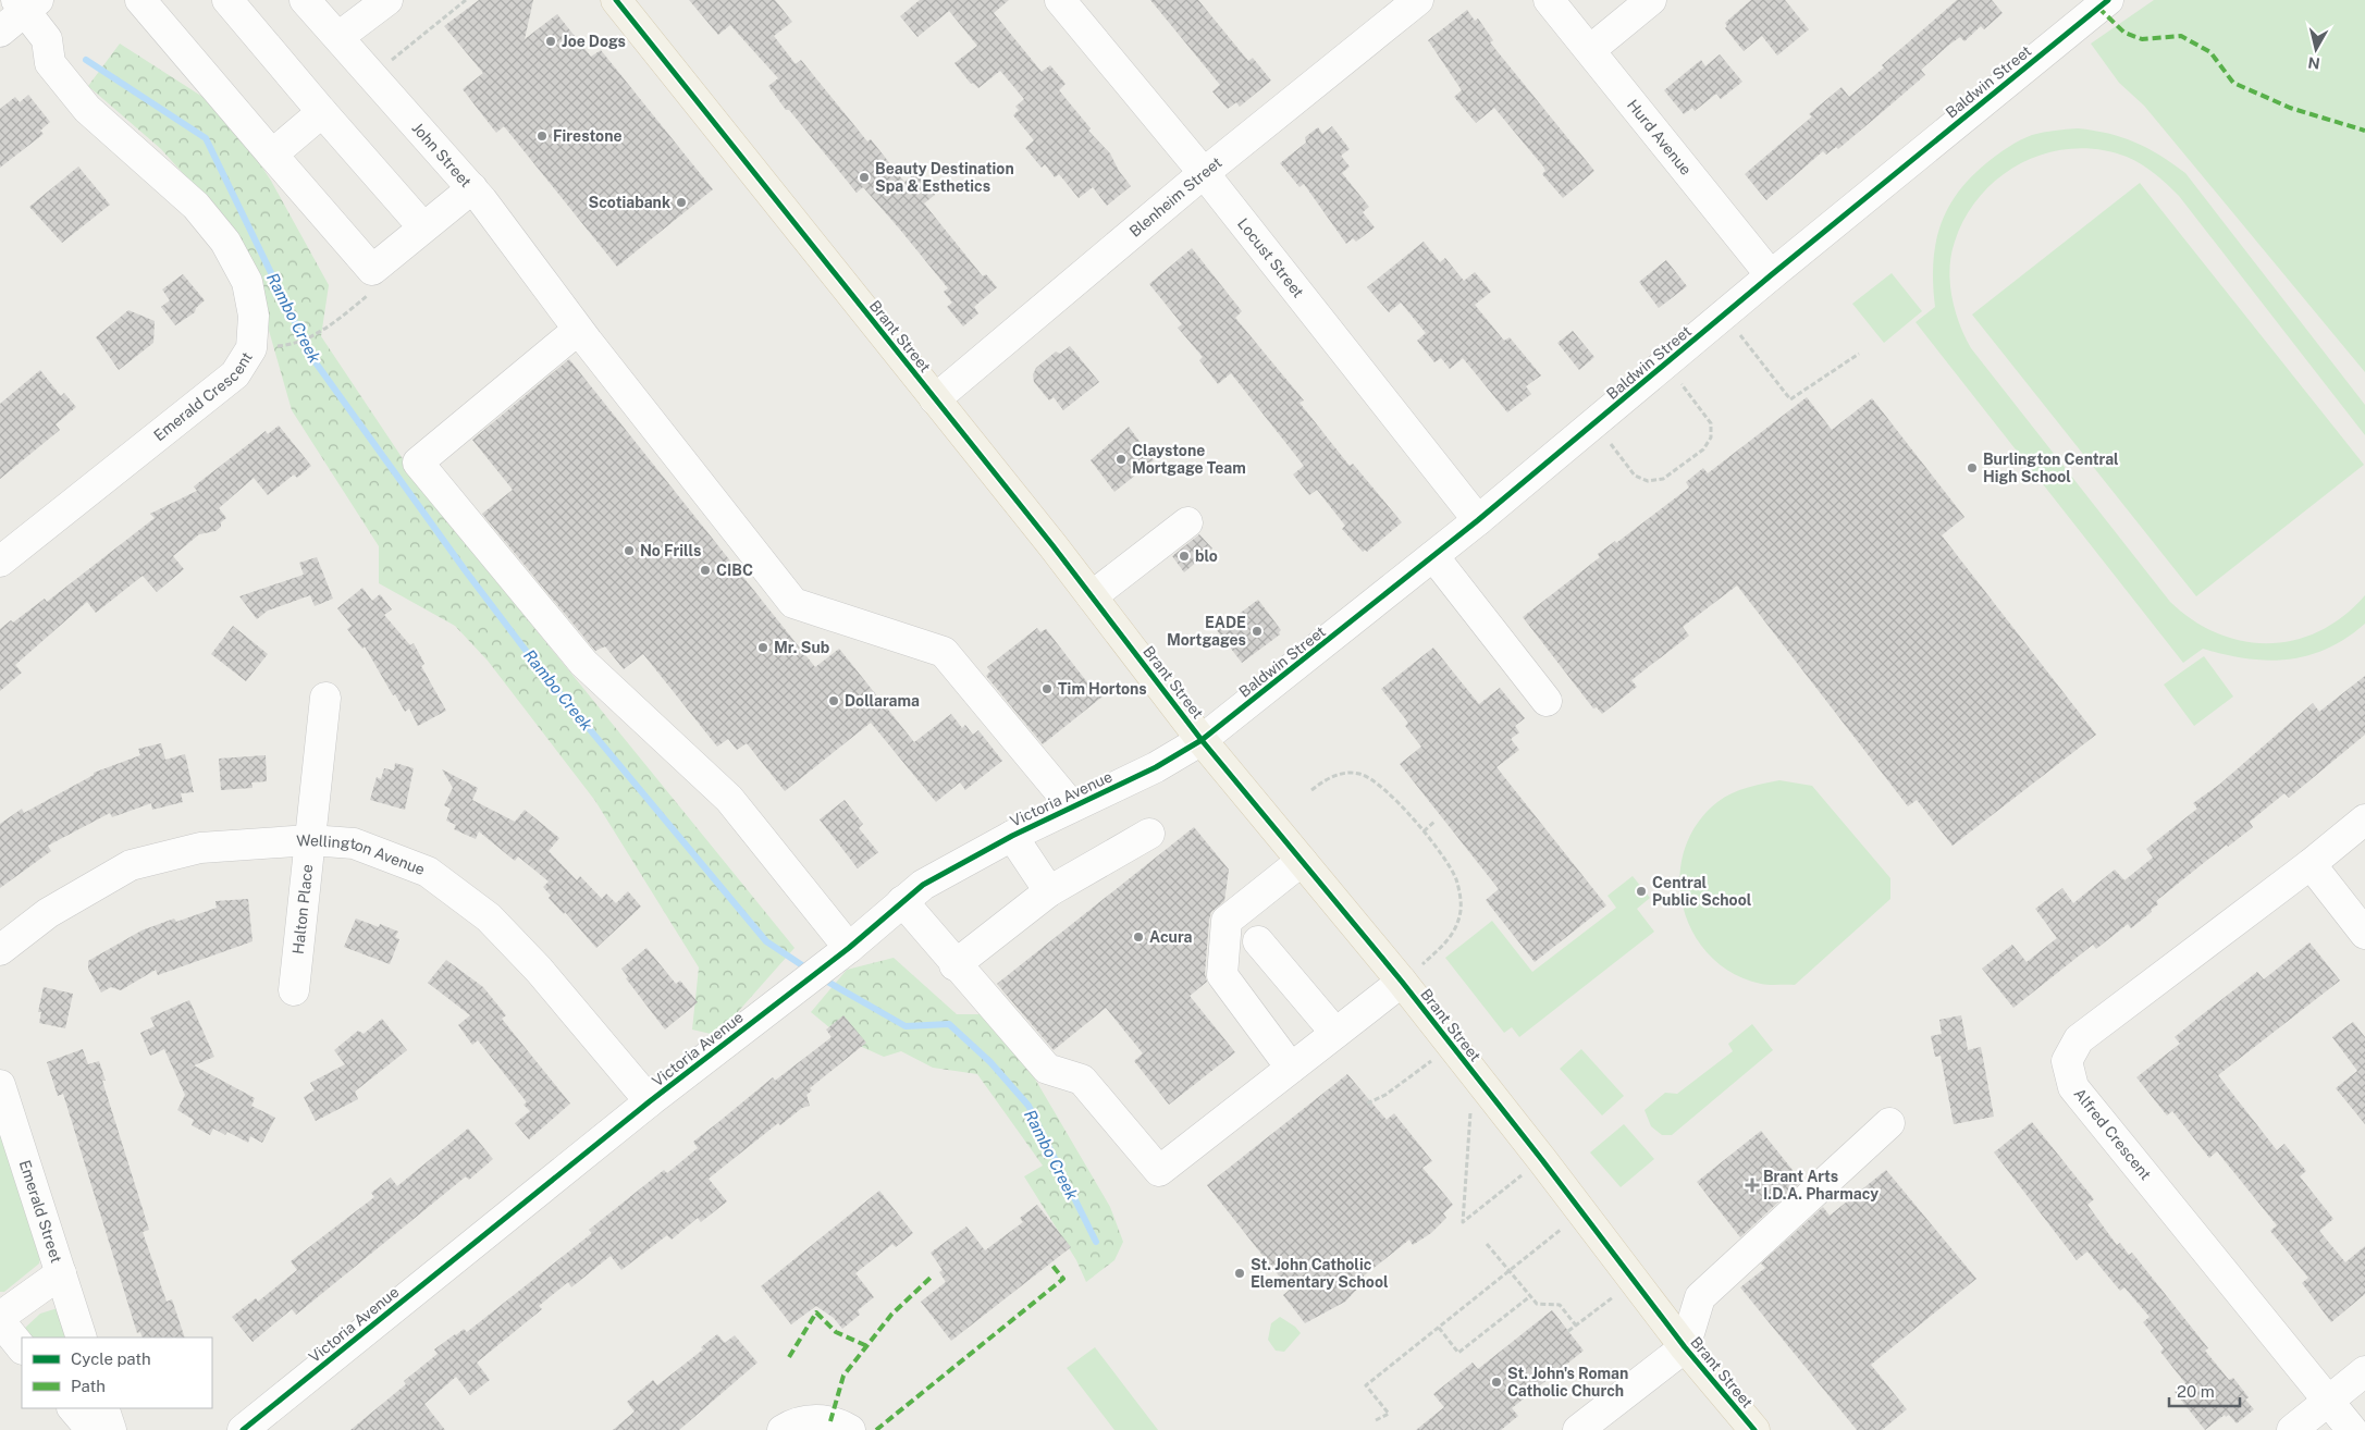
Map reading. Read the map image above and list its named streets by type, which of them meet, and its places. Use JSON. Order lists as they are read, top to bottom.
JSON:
{
  "streets": {
    "main road": ["Brant Street"],
    "street": [
      "Baldwin Street",
      "Hurd Avenue",
      "John Street",
      "Blenheim Street",
      "Locust Street",
      "Emerald Crescent",
      "Victoria Avenue",
      "Wellington Avenue",
      "Halton Place",
      "Alfred Crescent",
      "Emerald Street"
    ]
  },
  "crossings": [
    ["Baldwin Street", "Hurd Avenue"],
    ["Baldwin Street", "Locust Street"],
    ["Baldwin Street", "Brant Street"],
    ["Baldwin Street", "Victoria Avenue"],
    ["John Street", "Victoria Avenue"],
    ["Blenheim Street", "Locust Street"],
    ["Blenheim Street", "Brant Street"],
    ["Brant Street", "Victoria Avenue"],
    ["Victoria Avenue", "Wellington Avenue"],
    ["Wellington Avenue", "Halton Place"]
  ],
  "water": ["Rambo Creek"],
  "places": {
    "other": [
      "Joe Dogs",
      "Firestone",
      "Beauty Destination Spa & Esthetics",
      "Scotiabank",
      "Claystone Mortgage Team",
      "Burlington Central High School",
      "No Frills",
      "blo",
      "CIBC",
      "EADE Mortgages",
      "Mr. Sub",
      "Tim Hortons",
      "Dollarama",
      "Central Public School",
      "Acura",
      "St. John Catholic Elementary School",
      "St. John's Roman Catholic Church"
    ],
    "health": ["Brant Arts I.D.A. Pharmacy"]
  },
  "legend": ["Cycle path", "Path"],
  "scale_bar": "20 m",
  "north": "bottom"
}
